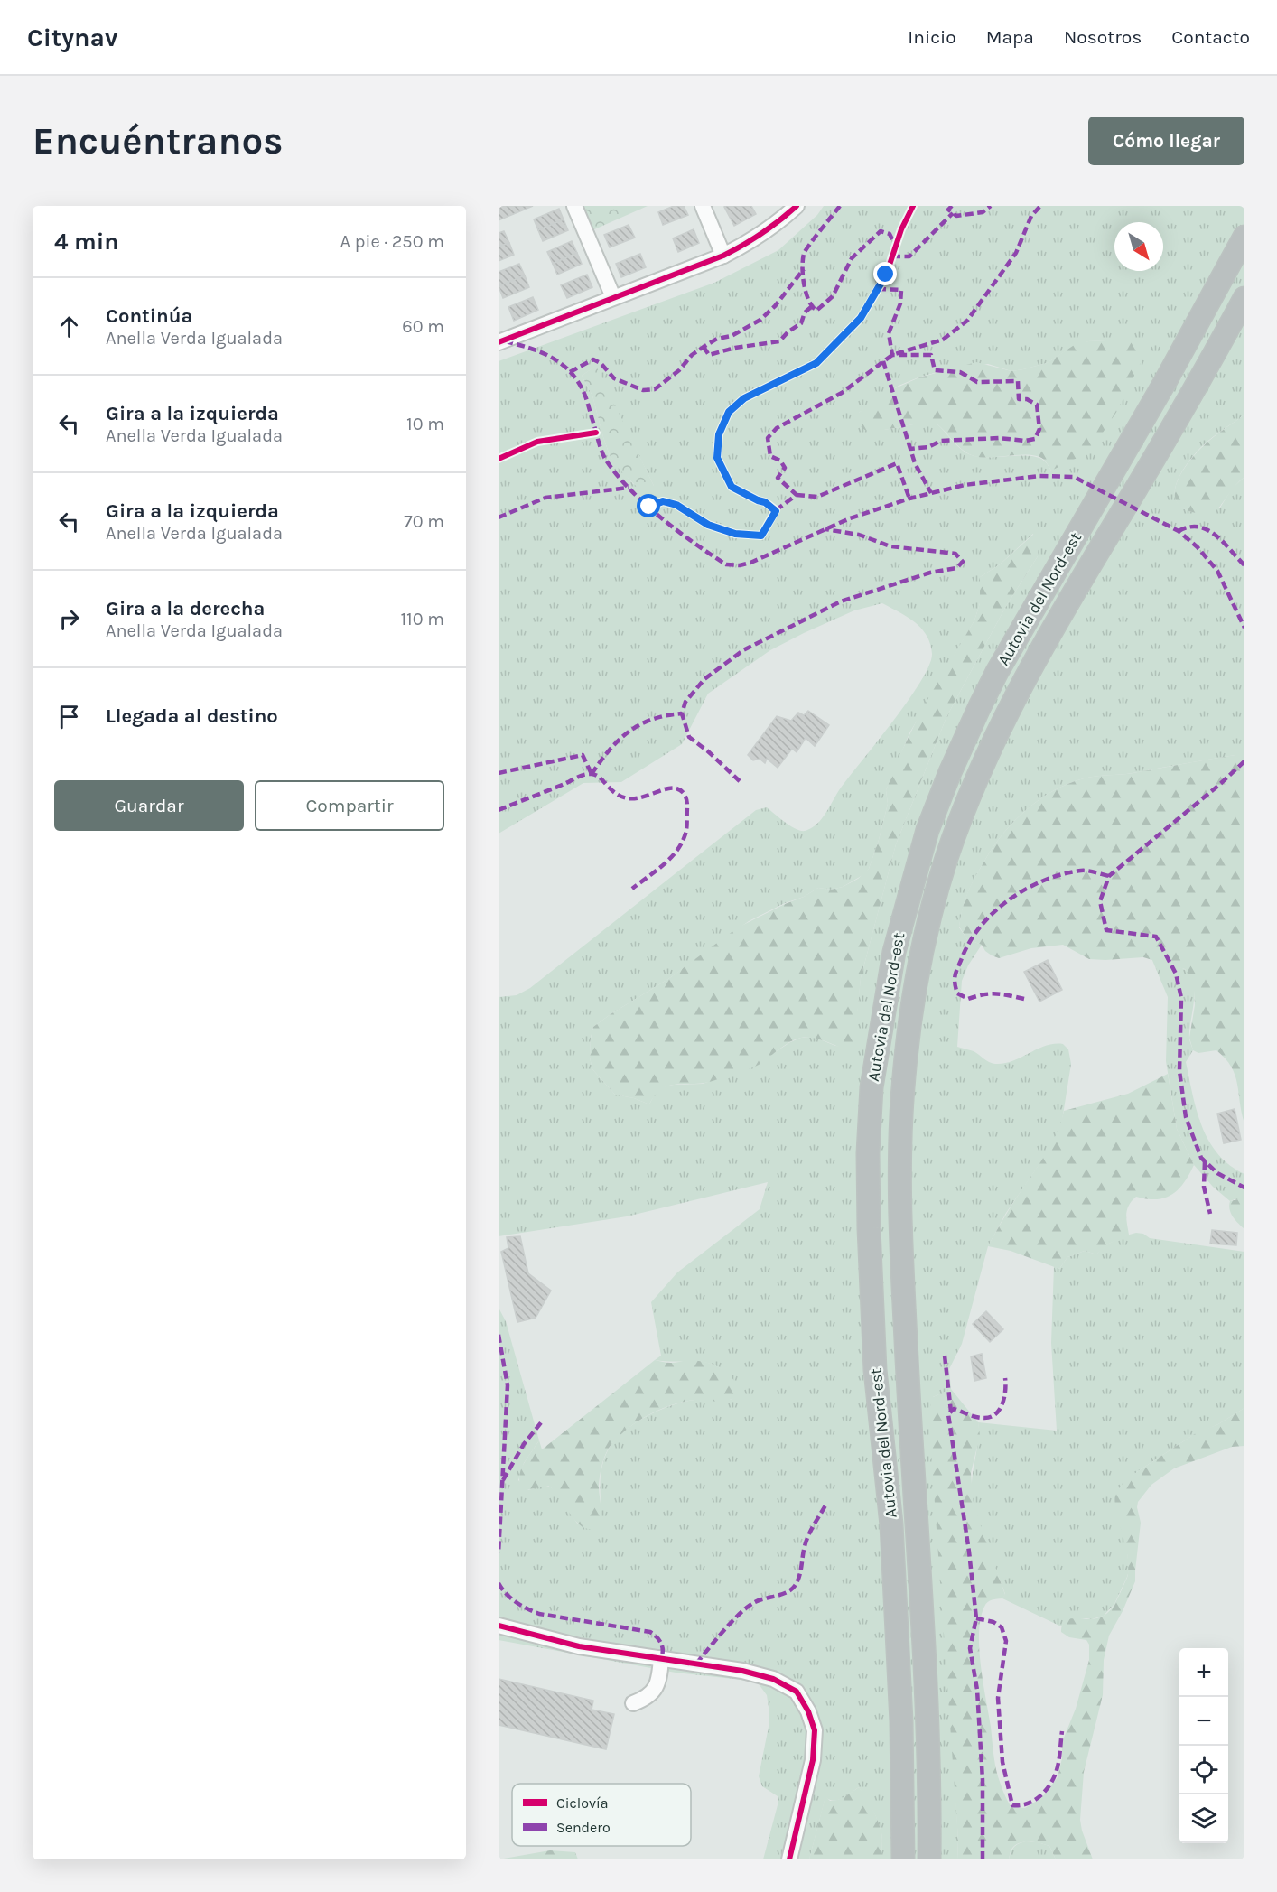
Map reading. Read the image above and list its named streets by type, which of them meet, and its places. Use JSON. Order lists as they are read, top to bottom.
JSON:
{
  "streets": {
    "highway": ["Autovia del Nord-est"]
  },
  "legend": ["Ciclovía", "Sendero"],
  "north": "bottom right",
  "page": {
    "header": "Citynav",
    "nav": [
      "Inicio",
      "Mapa",
      "Nosotros",
      "Contacto"
    ],
    "buttons": [
      "Cómo llegar",
      ["Guardar", "Compartir"]
    ],
    "title": "Encuéntranos",
    "heading": ["4 min", "A pie · 250 m"],
    "list": [
      ["Continúa", "Anella Verda Igualada", "60 m"],
      ["Gira a la izquierda", "Anella Verda Igualada", "10 m"],
      ["Gira a la izquierda", "Anella Verda Igualada", "70 m"],
      ["Gira a la derecha", "Anella Verda Igualada", "110 m"],
      "Llegada al destino"
    ],
    "map_buttons": ["+", "−"]
  }
}
